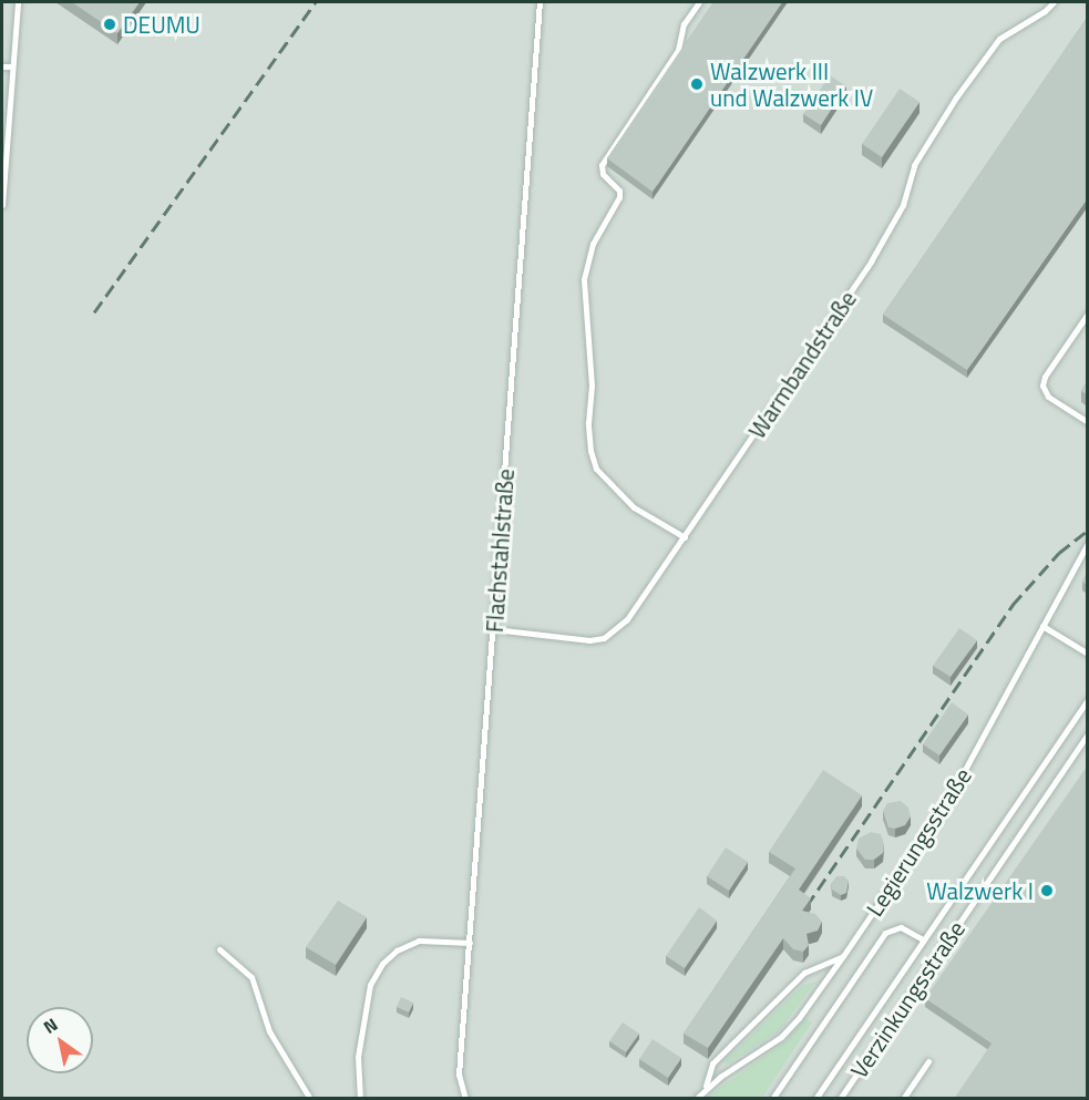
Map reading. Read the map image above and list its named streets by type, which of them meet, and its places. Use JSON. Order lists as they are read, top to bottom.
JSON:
{
  "streets": {
    "lane": [
      "Warmbandstraße",
      "Flachstahlstraße",
      "Legierungsstraße",
      "Verzinkungsstraße"
    ]
  },
  "crossings": [
    ["Warmbandstraße", "Flachstahlstraße"]
  ],
  "places": ["DEUMU", "Walzwerk III und Walzwerk IV", "Walzwerk I"],
  "north": "top left"
}
